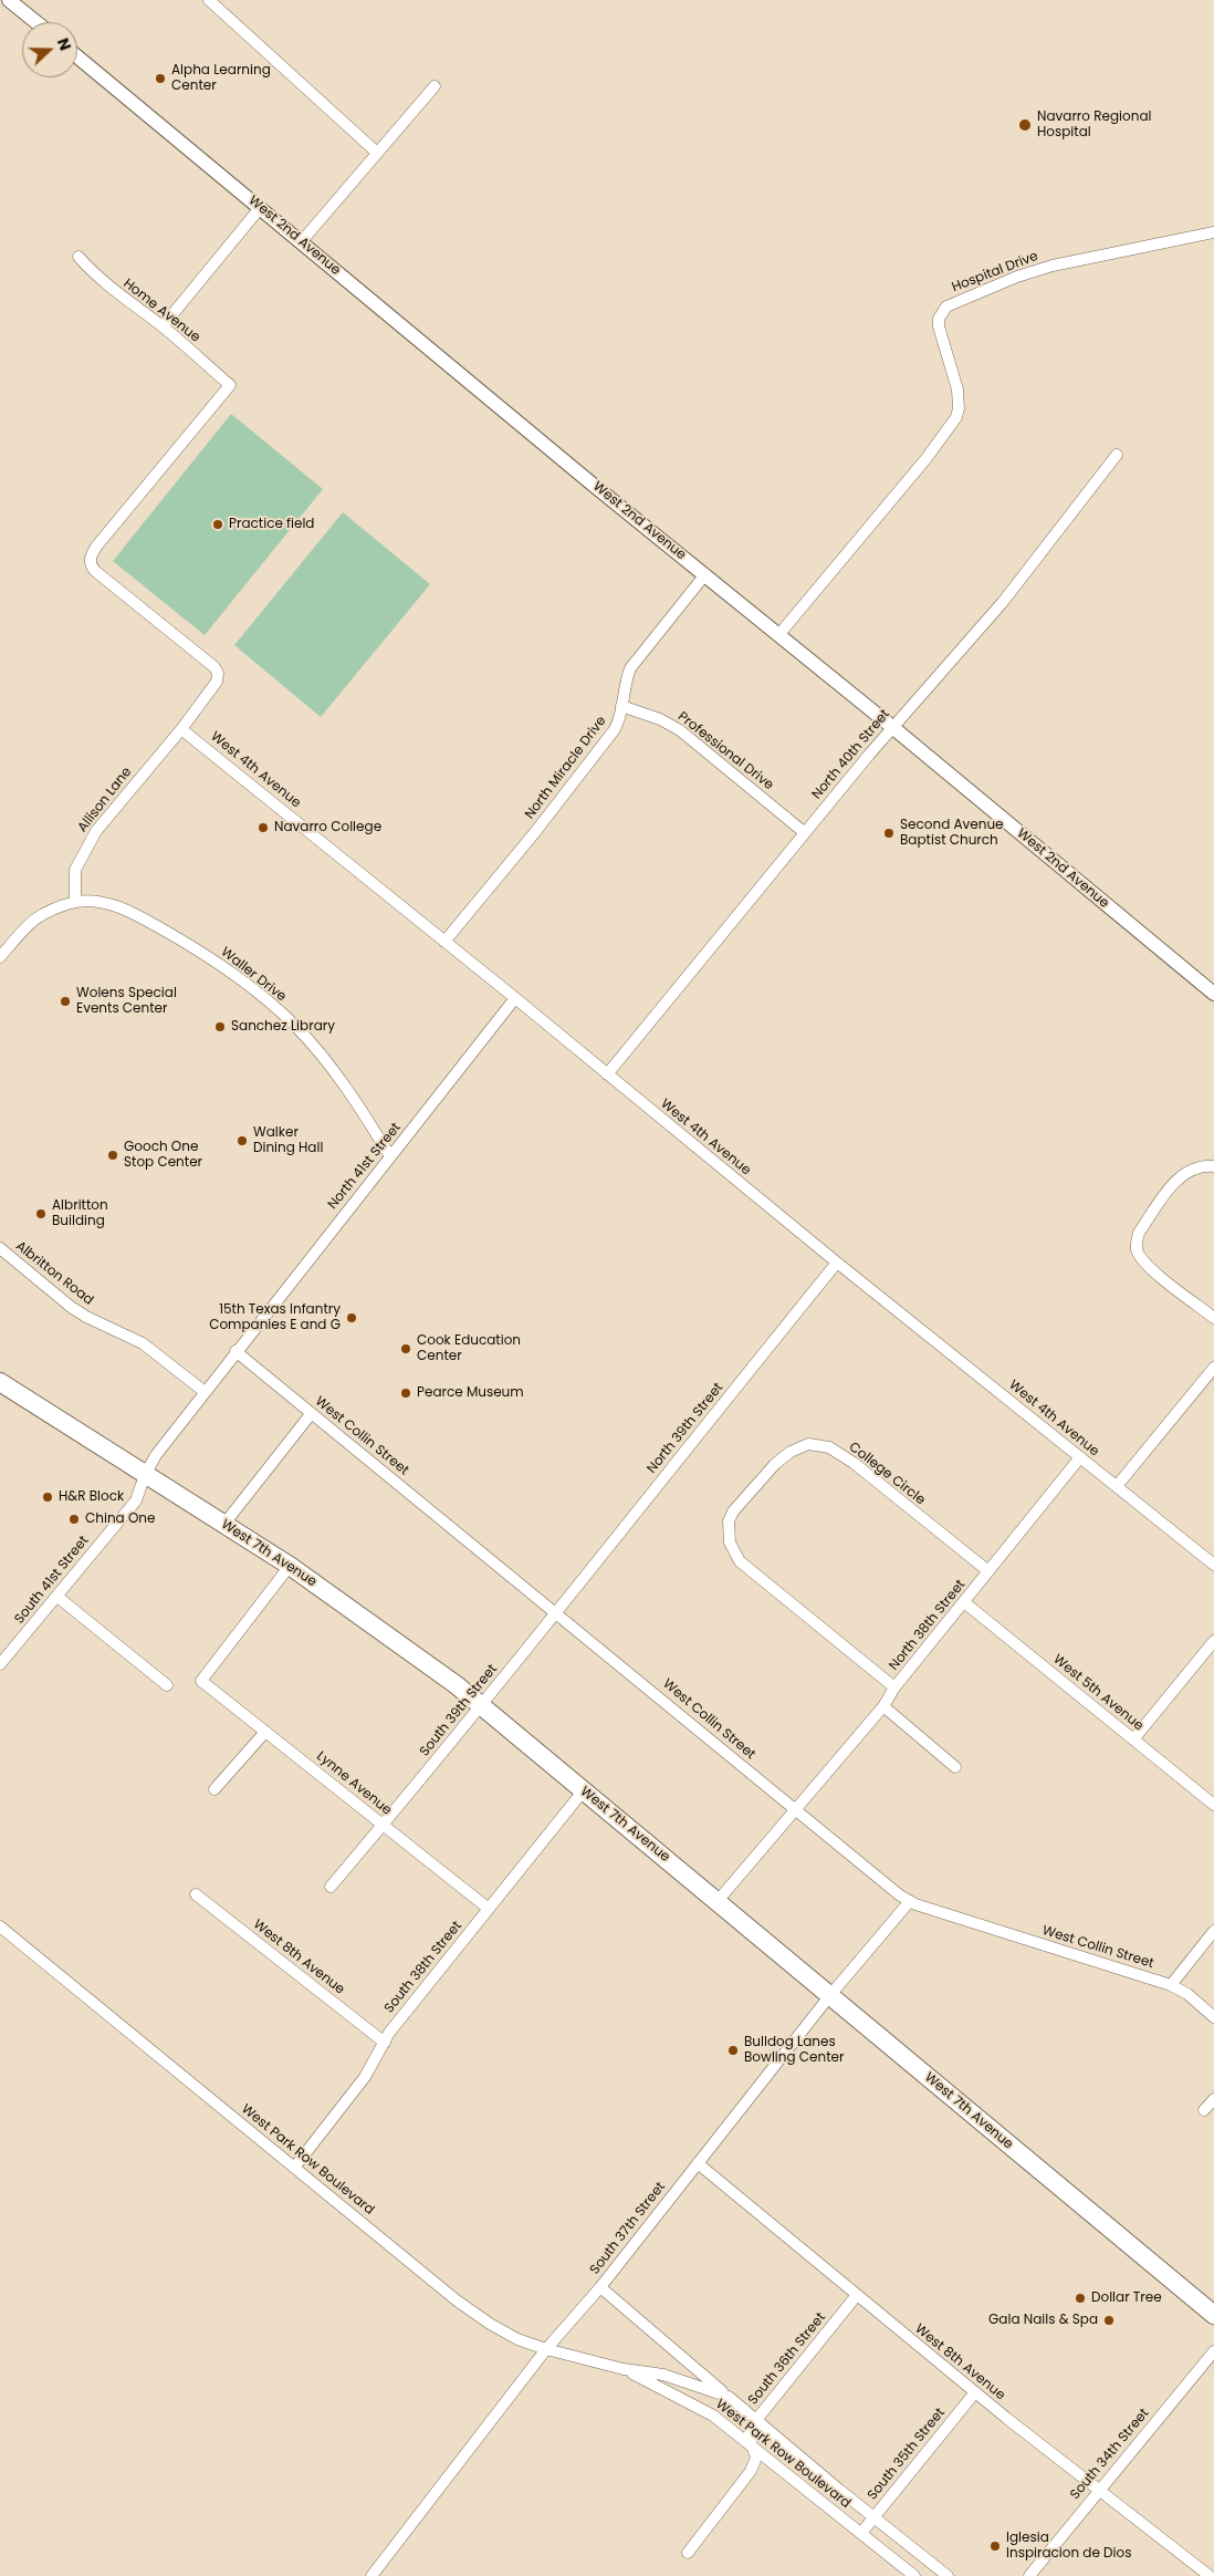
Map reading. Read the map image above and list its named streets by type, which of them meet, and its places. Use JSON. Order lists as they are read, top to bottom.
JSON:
{
  "streets": {
    "main road": ["West 7th Avenue"],
    "street": [
      "West 2nd Avenue",
      "Hospital Drive",
      "Home Avenue",
      "Professional Drive",
      "North 40th Street",
      "North Miracle Drive",
      "West 4th Avenue",
      "Allison Lane",
      "Waller Drive",
      "North 41st Street",
      "Albritton Road",
      "North 39th Street",
      "West Collin Street",
      "College Circle",
      "South 41st Street",
      "North 38th Street",
      "West 5th Avenue",
      "South 39th Street",
      "Lynne Avenue",
      "West 8th Avenue",
      "South 38th Street",
      "West Park Row Boulevard",
      "South 37th Street",
      "South 36th Street",
      "South 35th Street",
      "South 34th Street"
    ]
  },
  "crossings": [
    ["West 2nd Avenue", "Hospital Drive"],
    ["West 2nd Avenue", "North 40th Street"],
    ["West 2nd Avenue", "North Miracle Drive"],
    ["Home Avenue", "Allison Lane"],
    ["Professional Drive", "North 40th Street"],
    ["Professional Drive", "North Miracle Drive"],
    ["North 40th Street", "West 4th Avenue"],
    ["North Miracle Drive", "West 4th Avenue"],
    ["West 4th Avenue", "Allison Lane"],
    ["West 4th Avenue", "North 41st Street"],
    ["West 4th Avenue", "North 39th Street"],
    ["West 4th Avenue", "North 38th Street"],
    ["Allison Lane", "Waller Drive"],
    ["Waller Drive", "North 41st Street"],
    ["North 41st Street", "West Collin Street"],
    ["North 41st Street", "South 41st Street"],
    ["Albritton Road", "South 41st Street"],
    ["North 39th Street", "West Collin Street"],
    ["North 39th Street", "South 39th Street"],
    ["West Collin Street", "South 41st Street"],
    ["West Collin Street", "North 38th Street"],
    ["West Collin Street", "South 39th Street"],
    ["West Collin Street", "South 37th Street"],
    ["College Circle", "North 38th Street"],
    ["West 7th Avenue", "South 41st Street"],
    ["West 7th Avenue", "South 39th Street"],
    ["West 7th Avenue", "Lynne Avenue"],
    ["West 7th Avenue", "South 38th Street"],
    ["West 7th Avenue", "South 37th Street"],
    ["North 38th Street", "West 5th Avenue"],
    ["South 39th Street", "Lynne Avenue"],
    ["Lynne Avenue", "South 38th Street"],
    ["West 8th Avenue", "South 38th Street"],
    ["West 8th Avenue", "South 37th Street"],
    ["West 8th Avenue", "South 36th Street"],
    ["West 8th Avenue", "South 35th Street"],
    ["West 8th Avenue", "South 34th Street"],
    ["South 38th Street", "West Park Row Boulevard"],
    ["West Park Row Boulevard", "South 37th Street"],
    ["West Park Row Boulevard", "South 36th Street"],
    ["West Park Row Boulevard", "South 35th Street"]
  ],
  "places": [
    "Alpha Learning Center",
    "Navarro Regional Hospital",
    "Practice field",
    "Navarro College",
    "Second Avenue Baptist Church",
    "Wolens Special Events Center",
    "Sanchez Library",
    "Walker Dining Hall",
    "Gooch One Stop Center",
    "Albritton Building",
    "15th Texas Infantry Companies E and G",
    "Cook Education Center",
    "Pearce Museum",
    "H&R Block",
    "China One",
    "Bulldog Lanes Bowling Center",
    "Dollar Tree",
    "Gala Nails & Spa",
    "Iglesia Inspiracion de Dios"
  ],
  "north": "right"
}
